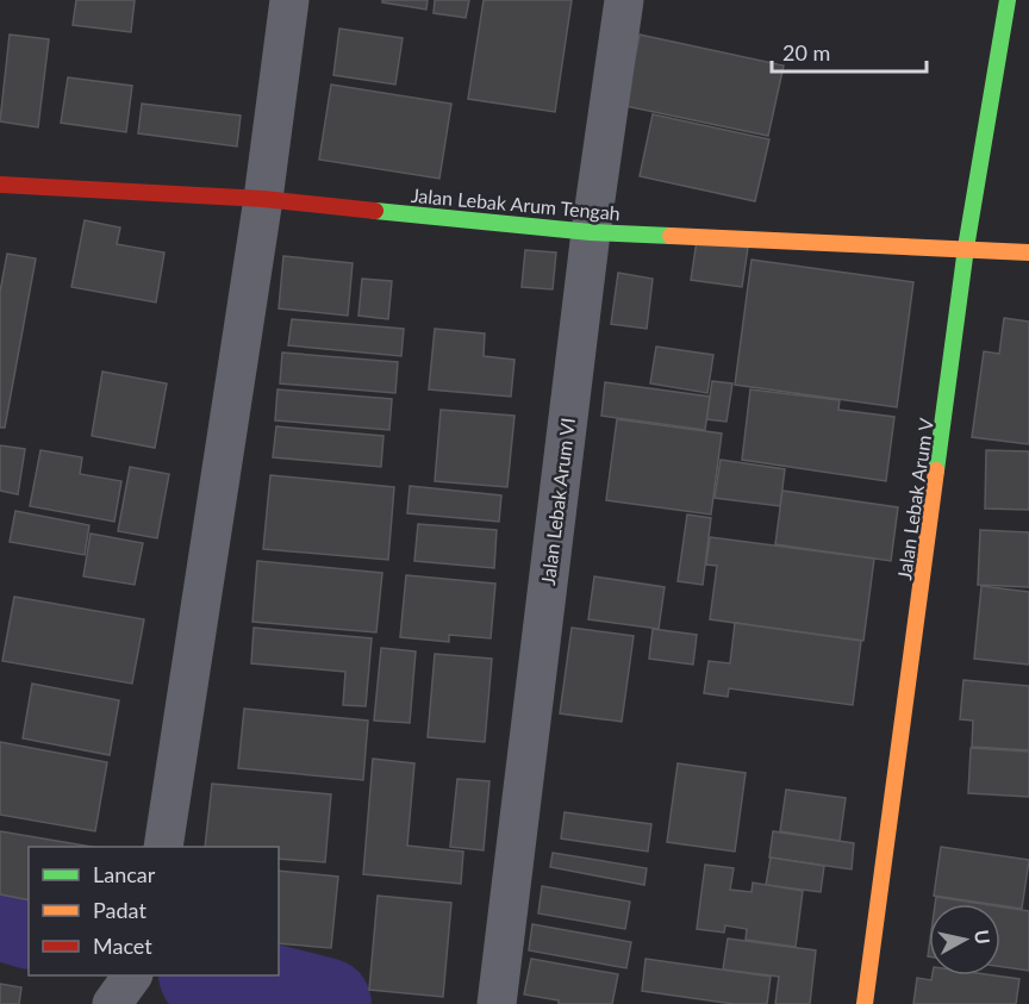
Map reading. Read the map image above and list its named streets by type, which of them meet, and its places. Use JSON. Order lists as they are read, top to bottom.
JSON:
{
  "streets": {
    "street": ["Jalan Lebak Arum Tengah", "Jalan Lebak Arum V", "Jalan Lebak Arum VI"]
  },
  "crossings": [
    ["Jalan Lebak Arum Tengah", "Jalan Lebak Arum V"],
    ["Jalan Lebak Arum Tengah", "Jalan Lebak Arum VI"]
  ],
  "legend": ["Lancar", "Padat", "Macet"],
  "scale_bar": "20 m",
  "north": "right"
}
